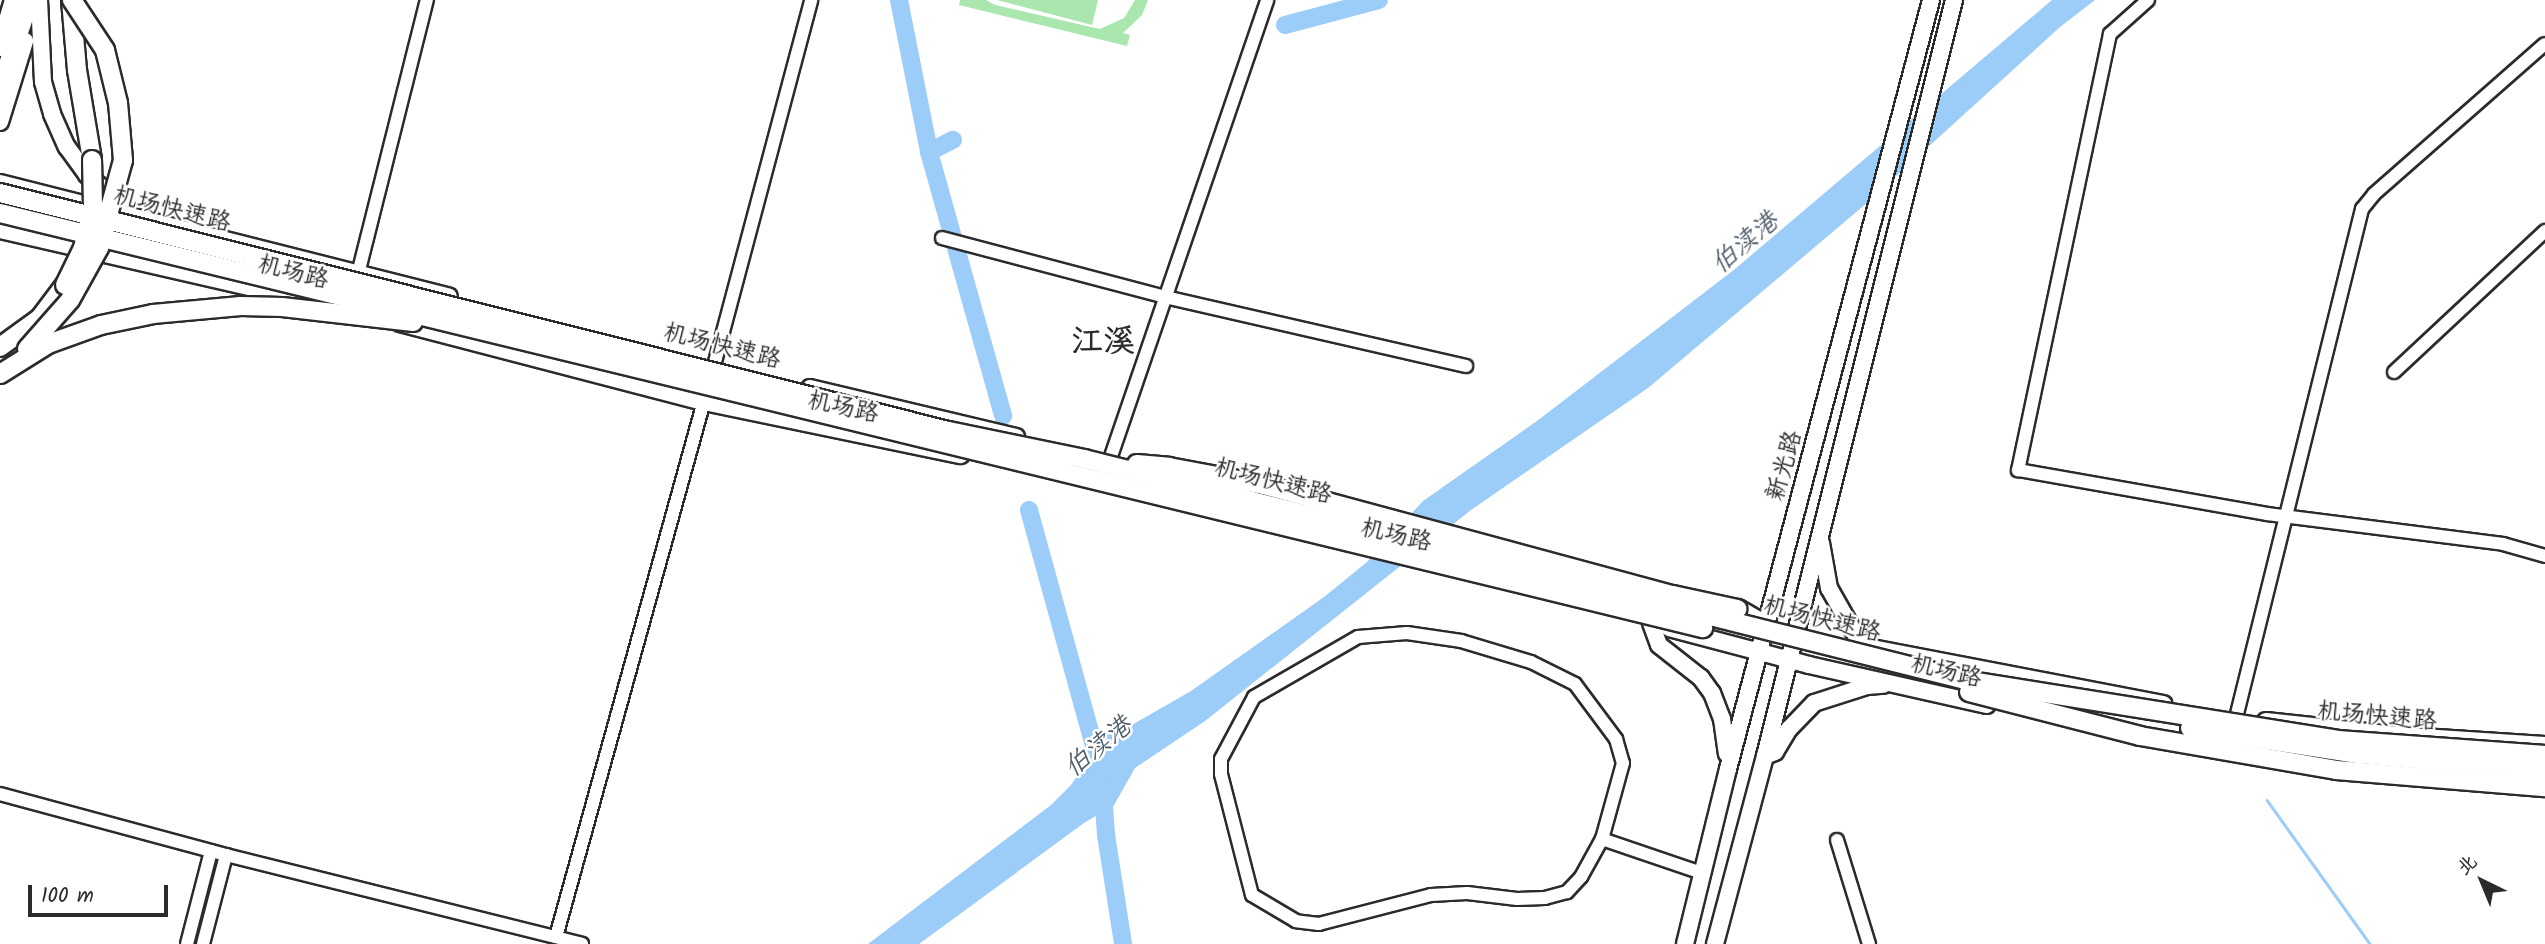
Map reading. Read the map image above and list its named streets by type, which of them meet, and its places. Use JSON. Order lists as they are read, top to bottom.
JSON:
{
  "streets": {
    "highway": ["机场快速路"],
    "main road": ["机场路", "新光路"]
  },
  "crossings": [
    ["机场路", "新光路"]
  ],
  "districts": ["江溪"],
  "water": ["伯渎港"],
  "scale_bar": "100 m",
  "north": "top left"
}
